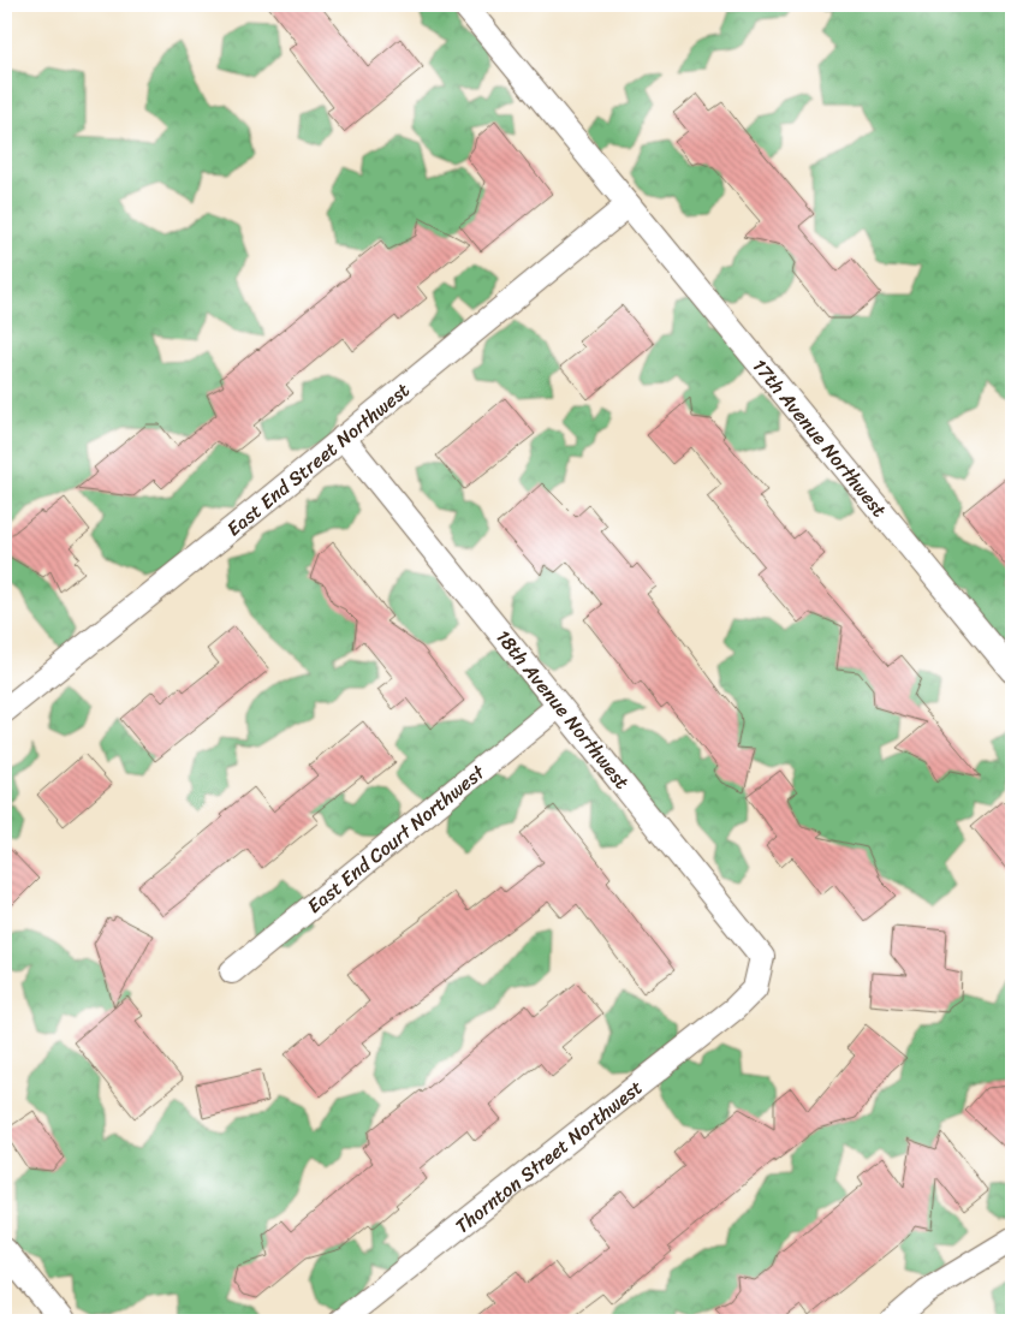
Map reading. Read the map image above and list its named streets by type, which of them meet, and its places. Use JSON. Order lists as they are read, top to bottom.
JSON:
{
  "streets": {
    "street": [
      "17th Avenue Northwest",
      "East End Street Northwest",
      "18th Avenue Northwest",
      "East End Court Northwest",
      "Thornton Street Northwest"
    ]
  },
  "crossings": [
    ["17th Avenue Northwest", "East End Street Northwest"],
    ["East End Street Northwest", "18th Avenue Northwest"],
    ["18th Avenue Northwest", "East End Court Northwest"],
    ["18th Avenue Northwest", "Thornton Street Northwest"]
  ]
}
